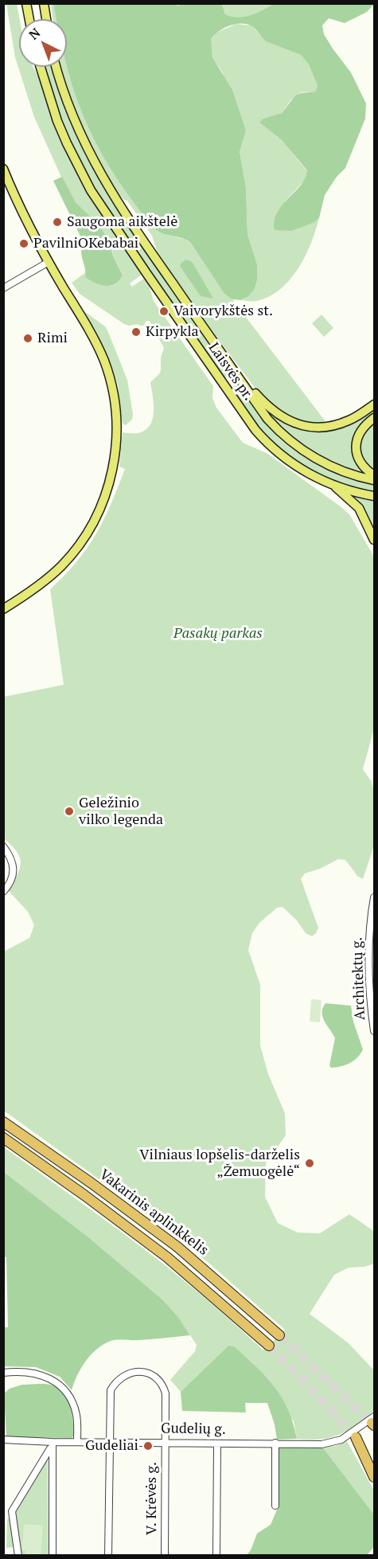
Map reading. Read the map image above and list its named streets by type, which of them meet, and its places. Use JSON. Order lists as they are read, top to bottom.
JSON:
{
  "streets": {
    "highway": ["Vakarinis aplinkkelis"],
    "main road": ["Laisvės pr."],
    "street": ["Architektų g.", "Gudelių g.", "V. Krėvės g."]
  },
  "crossings": [
    ["Gudelių g.", "V. Krėvės g."]
  ],
  "parks": ["Pasakų parkas"],
  "places": [
    "Saugoma aikštelė",
    "PavilniOKebabai",
    "Vaivorykštės st.",
    "Kirpykla",
    "Rimi",
    "Geležinio vilko legenda",
    "Vilniaus lopšelis-darželis „Žemuogėlė“",
    "Gudeliai"
  ],
  "north": "top left"
}
